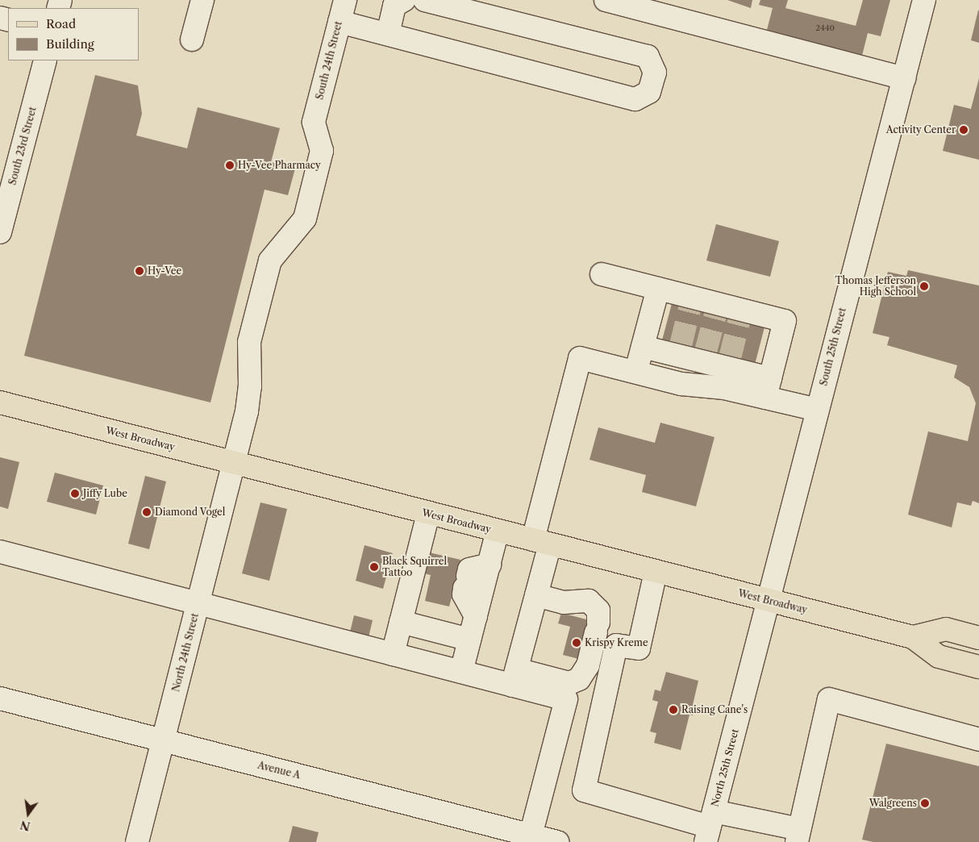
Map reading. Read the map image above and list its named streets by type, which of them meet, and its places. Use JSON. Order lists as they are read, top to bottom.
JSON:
{
  "streets": {
    "main road": ["West Broadway"],
    "street": [
      "South 24th Street",
      "South 23rd Street",
      "South 25th Street",
      "North 24th Street",
      "North 25th Street",
      "Avenue A"
    ]
  },
  "crossings": [
    ["South 24th Street", "North 24th Street"],
    ["South 25th Street", "West Broadway"],
    ["South 25th Street", "North 25th Street"],
    ["West Broadway", "North 24th Street"],
    ["West Broadway", "North 25th Street"],
    ["North 24th Street", "Avenue A"]
  ],
  "places": [
    "Activity Center",
    "Hy-Vee Pharmacy",
    "Hy-Vee",
    "Thomas Jefferson High School",
    "Jiffy Lube",
    "Diamond Vogel",
    "Black Squirrel Tattoo",
    "Krispy Kreme",
    "Raising Cane's",
    "Walgreens"
  ],
  "house_numbers": ["2440"],
  "legend": ["Road", "Building"],
  "north": "bottom"
}
